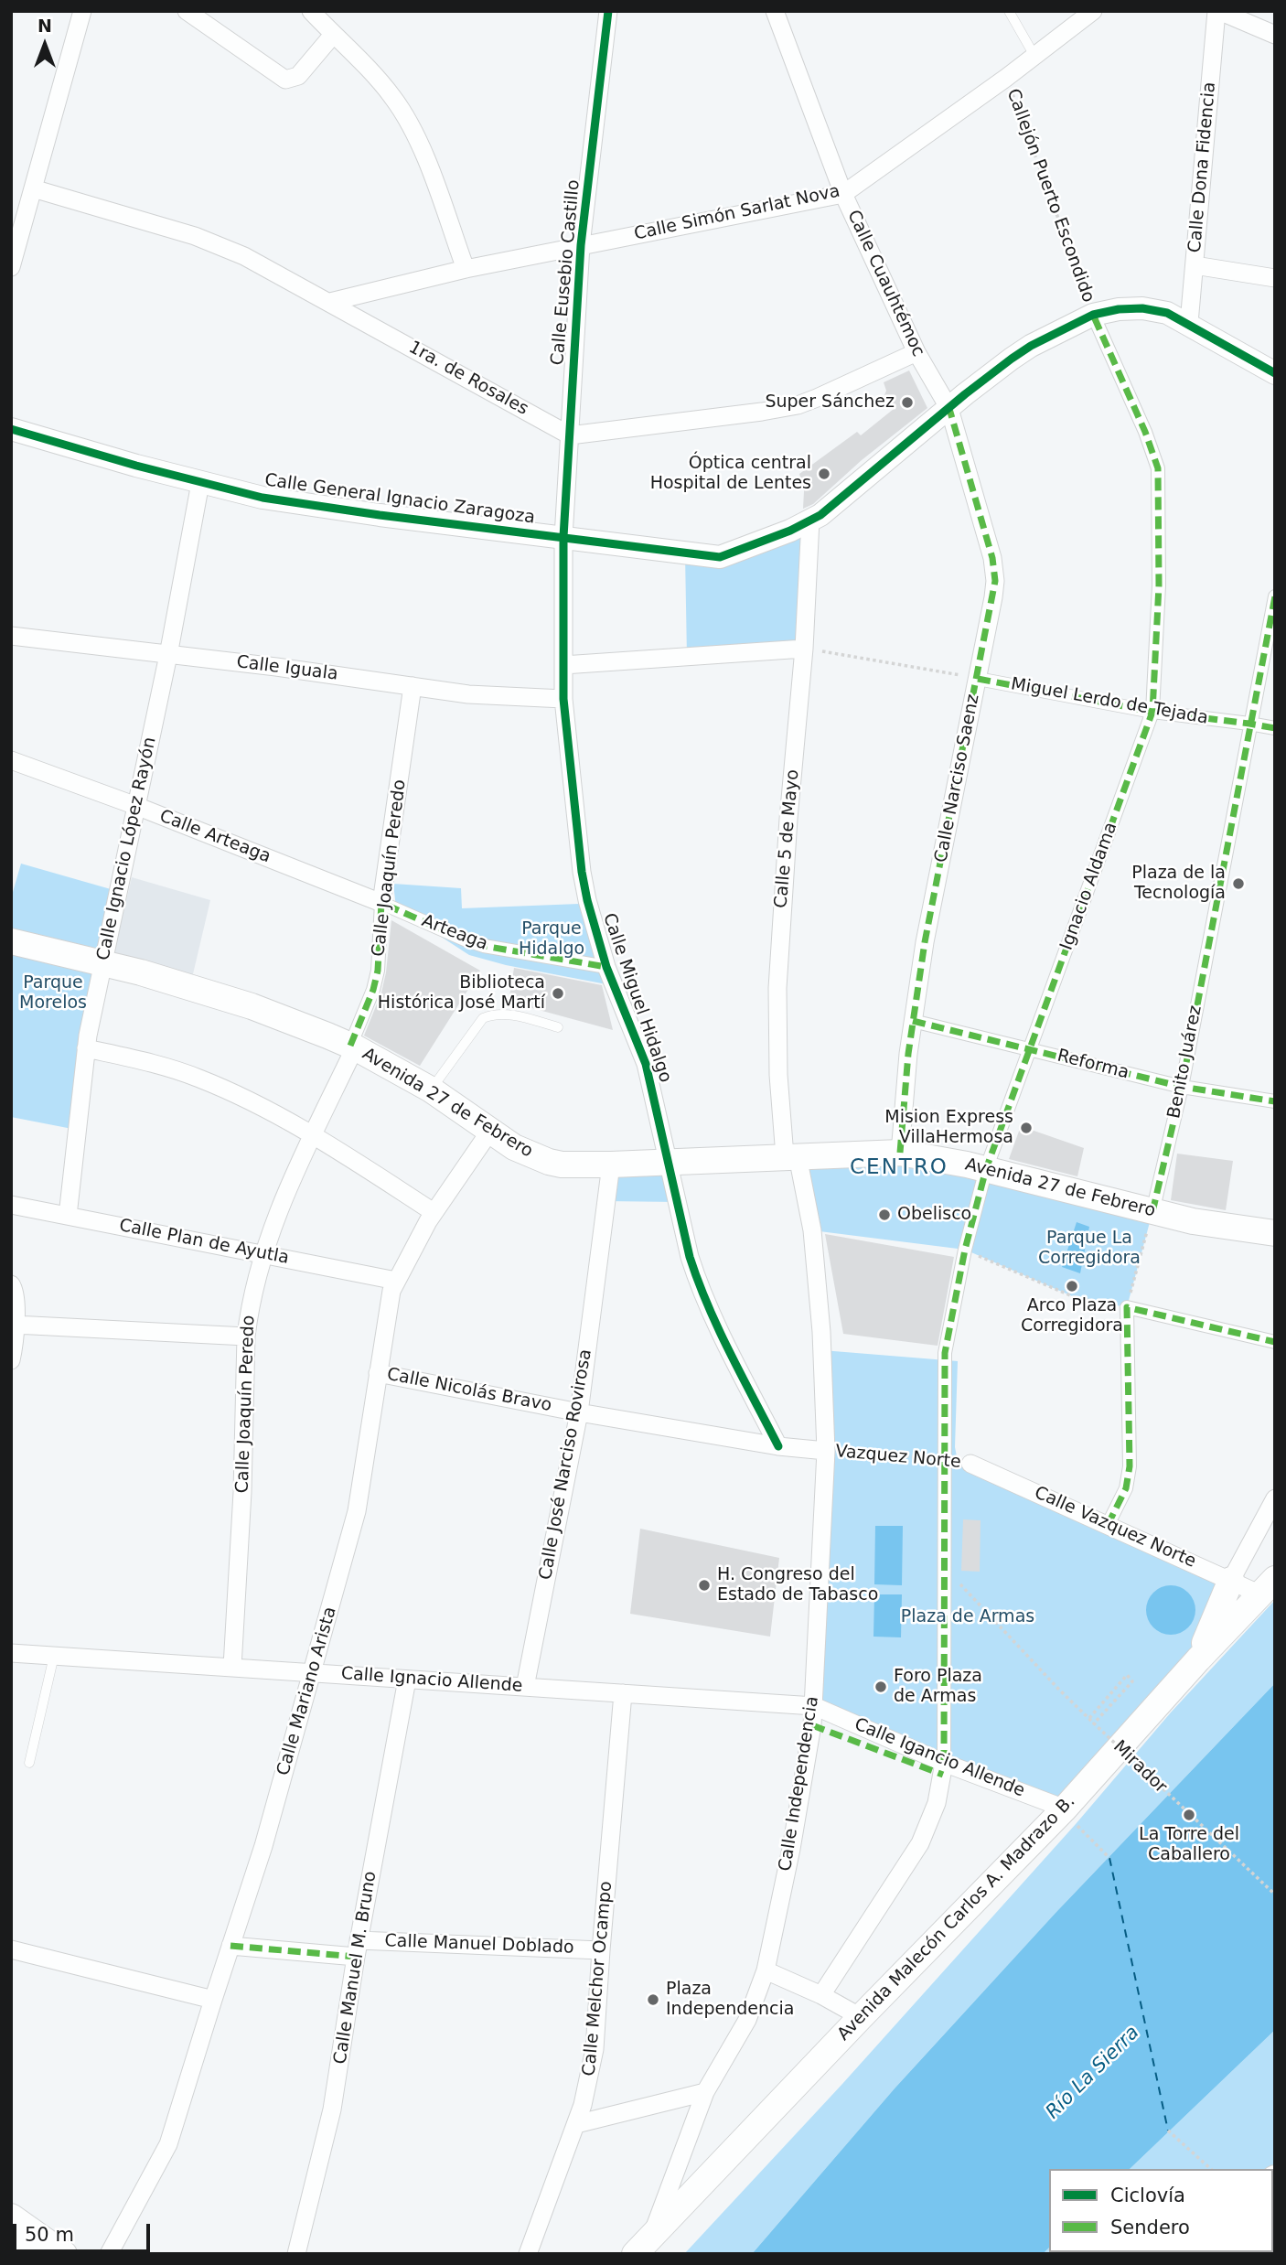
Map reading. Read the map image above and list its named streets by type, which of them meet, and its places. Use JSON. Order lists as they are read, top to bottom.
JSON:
{
  "streets": {
    "main road": ["Avenida 27 de Febrero", "Avenida Malecón Carlos A. Madrazo B."],
    "street": [
      "Calle Dona Fidencia",
      "Calle Simón Sarlat Nova",
      "Calle Eusebio Castillo",
      "Calle Cuauhtémoc",
      "1ra. de Rosales",
      "Calle General Ignacio Zaragoza",
      "Calle Iguala",
      "Miguel Lerdo de Tejada",
      "Calle Narciso Saenz",
      "Calle Arteaga",
      "Calle 5 de Mayo",
      "Calle Ignacio López Rayón",
      "Calle Joaquín Peredo",
      "Ignacio Aldama",
      "Arteaga",
      "Calle Miguel Hidalgo",
      "Benito Juárez",
      "Reforma",
      "Calle Plan de Ayutla",
      "Calle Nicolás Bravo",
      "Calle José Narciso Rovirosa",
      "Calle Vazquez Norte",
      "Calle Ignacio Allende",
      "Calle Mariano Arista",
      "Calle Igancio Allende",
      "Calle Independencia",
      "Calle Manuel Doblado",
      "Calle Manuel M. Bruno",
      "Calle Melchor Ocampo"
    ],
    "path": ["Callejón Puerto Escondido", "Vazquez Norte", "Mirador"]
  },
  "crossings": [
    ["Calle Dona Fidencia", "Calle General Ignacio Zaragoza"],
    ["Callejón Puerto Escondido", "Calle Simón Sarlat Nova"],
    ["Callejón Puerto Escondido", "Calle General Ignacio Zaragoza"],
    ["Callejón Puerto Escondido", "Ignacio Aldama"],
    ["Calle Simón Sarlat Nova", "Calle Eusebio Castillo"],
    ["Calle Simón Sarlat Nova", "Calle Cuauhtémoc"],
    ["Calle Simón Sarlat Nova", "1ra. de Rosales"],
    ["Calle Eusebio Castillo", "1ra. de Rosales"],
    ["Calle Eusebio Castillo", "Calle General Ignacio Zaragoza"],
    ["Calle Eusebio Castillo", "Calle Miguel Hidalgo"],
    ["Calle Cuauhtémoc", "Calle General Ignacio Zaragoza"],
    ["Calle Cuauhtémoc", "Calle Narciso Saenz"],
    ["Calle General Ignacio Zaragoza", "Calle Narciso Saenz"],
    ["Calle General Ignacio Zaragoza", "Calle 5 de Mayo"],
    ["Calle General Ignacio Zaragoza", "Calle Ignacio López Rayón"],
    ["Calle General Ignacio Zaragoza", "Ignacio Aldama"],
    ["Calle General Ignacio Zaragoza", "Calle Miguel Hidalgo"],
    ["Calle Iguala", "Calle Ignacio López Rayón"],
    ["Calle Iguala", "Calle Joaquín Peredo"],
    ["Calle Iguala", "Calle Miguel Hidalgo"],
    ["Miguel Lerdo de Tejada", "Calle Narciso Saenz"],
    ["Miguel Lerdo de Tejada", "Ignacio Aldama"],
    ["Miguel Lerdo de Tejada", "Benito Juárez"],
    ["Calle Narciso Saenz", "Reforma"],
    ["Calle Narciso Saenz", "Avenida 27 de Febrero"],
    ["Calle Arteaga", "Calle Ignacio López Rayón"],
    ["Calle Arteaga", "Calle Joaquín Peredo"],
    ["Calle Arteaga", "Arteaga"],
    ["Calle 5 de Mayo", "Avenida 27 de Febrero"],
    ["Calle 5 de Mayo", "Calle Independencia"],
    ["Calle Ignacio López Rayón", "Avenida 27 de Febrero"],
    ["Calle Ignacio López Rayón", "Calle Plan de Ayutla"],
    ["Calle Joaquín Peredo", "Arteaga"],
    ["Calle Joaquín Peredo", "Avenida 27 de Febrero"],
    ["Calle Joaquín Peredo", "Calle Plan de Ayutla"],
    ["Calle Joaquín Peredo", "Calle Ignacio Allende"],
    ["Ignacio Aldama", "Reforma"],
    ["Ignacio Aldama", "Avenida 27 de Febrero"],
    ["Ignacio Aldama", "Vazquez Norte"],
    ["Ignacio Aldama", "Calle Igancio Allende"],
    ["Ignacio Aldama", "Mirador"],
    ["Arteaga", "Calle Miguel Hidalgo"],
    ["Calle Miguel Hidalgo", "Avenida 27 de Febrero"],
    ["Calle Miguel Hidalgo", "Calle Nicolás Bravo"],
    ["Benito Juárez", "Reforma"],
    ["Benito Juárez", "Avenida 27 de Febrero"],
    ["Avenida 27 de Febrero", "Calle José Narciso Rovirosa"],
    ["Avenida 27 de Febrero", "Calle Mariano Arista"],
    ["Avenida 27 de Febrero", "Calle Independencia"],
    ["Calle Plan de Ayutla", "Calle Mariano Arista"],
    ["Calle Nicolás Bravo", "Vazquez Norte"],
    ["Calle Nicolás Bravo", "Calle José Narciso Rovirosa"],
    ["Calle Nicolás Bravo", "Calle Mariano Arista"],
    ["Calle Nicolás Bravo", "Calle Independencia"],
    ["Vazquez Norte", "Calle Independencia"],
    ["Calle José Narciso Rovirosa", "Calle Ignacio Allende"],
    ["Calle Vazquez Norte", "Avenida Malecón Carlos A. Madrazo B."],
    ["Calle Ignacio Allende", "Calle Mariano Arista"],
    ["Calle Ignacio Allende", "Calle Igancio Allende"],
    ["Calle Ignacio Allende", "Calle Independencia"],
    ["Calle Ignacio Allende", "Calle Manuel M. Bruno"],
    ["Calle Ignacio Allende", "Calle Melchor Ocampo"],
    ["Calle Mariano Arista", "Calle Manuel Doblado"],
    ["Calle Igancio Allende", "Calle Independencia"],
    ["Calle Igancio Allende", "Avenida Malecón Carlos A. Madrazo B."],
    ["Calle Independencia", "Avenida Malecón Carlos A. Madrazo B."],
    ["Calle Manuel Doblado", "Calle Manuel M. Bruno"],
    ["Calle Manuel Doblado", "Calle Melchor Ocampo"]
  ],
  "districts": ["CENTRO"],
  "water": ["Río La Sierra"],
  "parks": [
    "Parque Hidalgo",
    "Parque Morelos",
    "Parque La Corregidora",
    "Plaza de Armas"
  ],
  "places": [
    "Super Sánchez",
    "Óptica central Hospital de Lentes",
    "Plaza de la Tecnología",
    "Biblioteca Histórica José Martí",
    "Mision Express VillaHermosa",
    "Obelisco",
    "Arco Plaza Corregidora",
    "H. Congreso del Estado de Tabasco",
    "Foro Plaza de Armas",
    "La Torre del Caballero",
    "Plaza Independencia"
  ],
  "legend": ["Ciclovía", "Sendero"],
  "scale_bar": "50 m",
  "north": "top"
}
